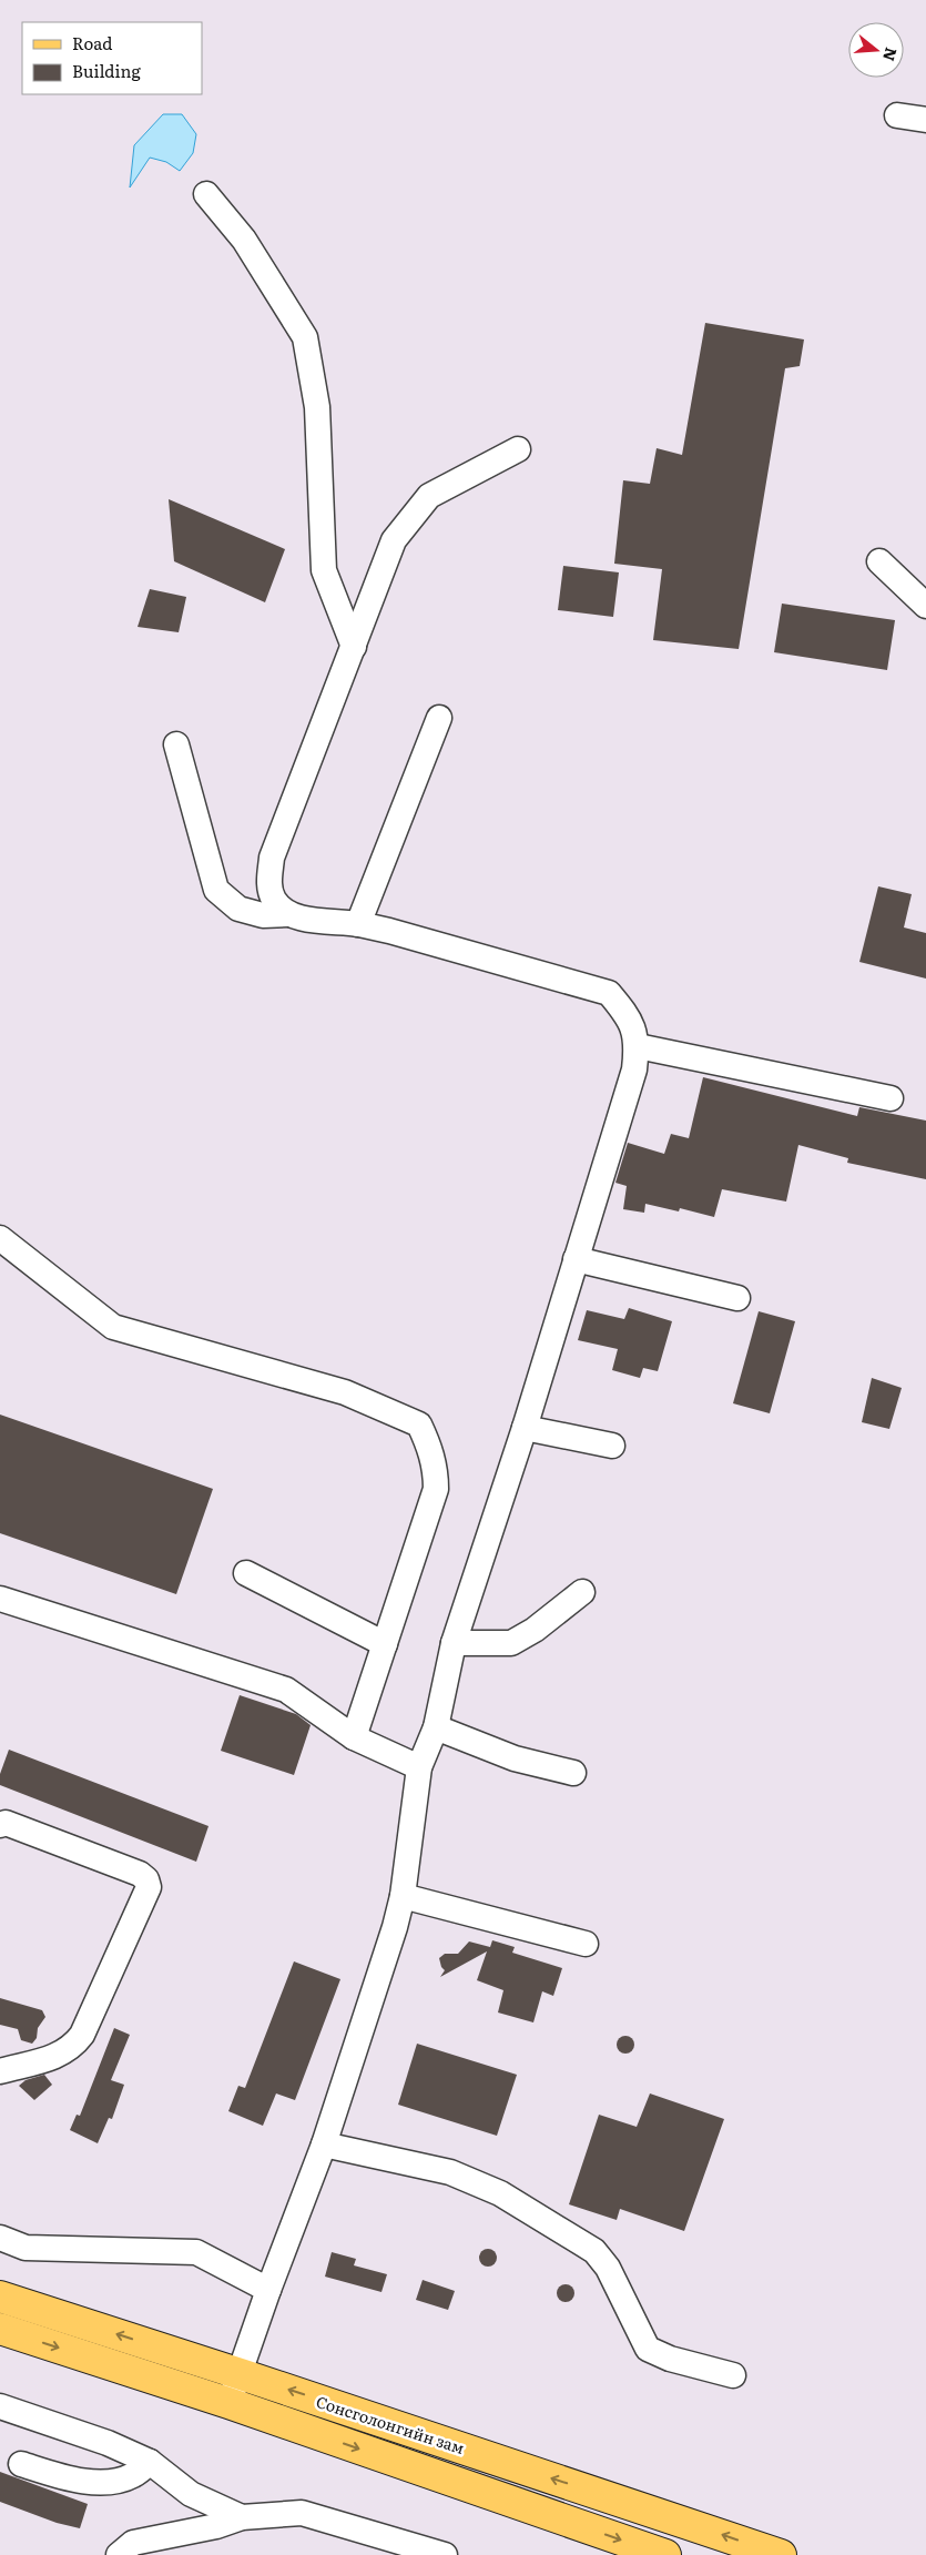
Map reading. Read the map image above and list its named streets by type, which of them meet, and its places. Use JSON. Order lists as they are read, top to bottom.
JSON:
{
  "streets": {
    "main road": ["Сонсголонгийн зам"]
  },
  "legend": ["Road", "Building"],
  "north": "right"
}
